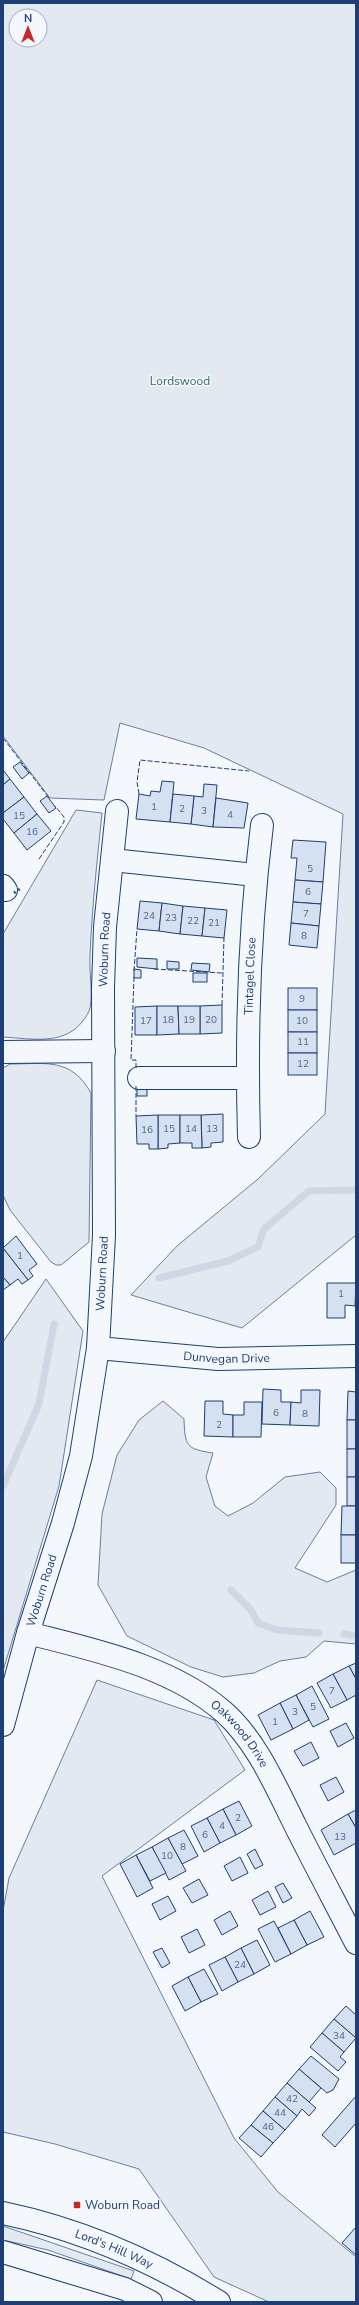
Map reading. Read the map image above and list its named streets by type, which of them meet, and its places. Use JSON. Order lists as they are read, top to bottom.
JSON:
{
  "streets": {
    "street": [
      "Woburn Road",
      "Tintagel Close",
      "Dunvegan Drive",
      "Oakwood Drive",
      "Lord's Hill Way"
    ]
  },
  "crossings": [
    ["Woburn Road", "Dunvegan Drive"],
    ["Woburn Road", "Oakwood Drive"]
  ],
  "parks": ["Lordswood"],
  "places": {
    "transit": ["Woburn Road"]
  },
  "house_numbers": [
    "1",
    "2",
    "3",
    "4",
    "15",
    "16",
    "5",
    "6",
    "7",
    "24",
    "23",
    "22",
    "21",
    "8",
    "9",
    "18",
    "19",
    "20",
    "17",
    "10",
    "11",
    "12",
    "15",
    "14",
    "13",
    "16",
    "1",
    "1",
    "6",
    "8",
    "2",
    "7",
    "5",
    "3",
    "1",
    "2",
    "4",
    "6",
    "13",
    "8",
    "10",
    "24",
    "34",
    "42",
    "44",
    "46"
  ],
  "north": "top"
}
